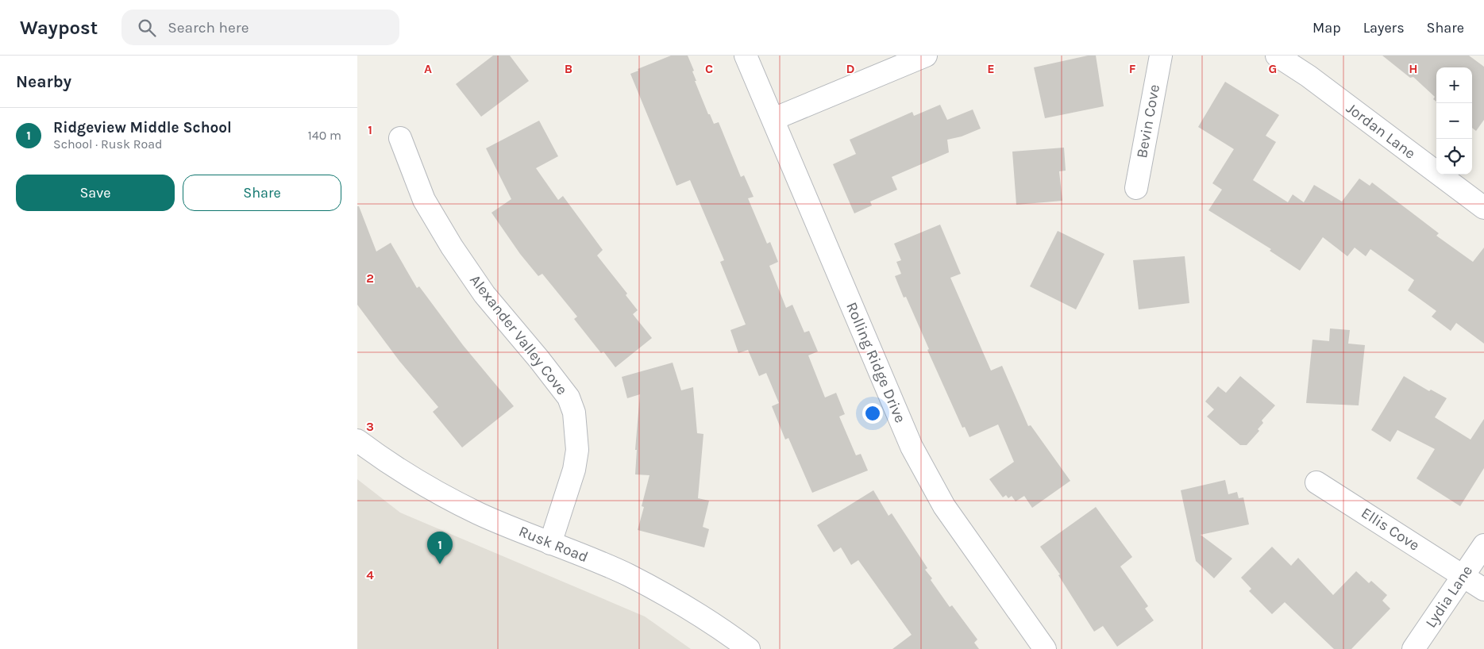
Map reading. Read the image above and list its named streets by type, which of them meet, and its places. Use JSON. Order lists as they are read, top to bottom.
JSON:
{
  "streets": {
    "street": [
      "Bevin Cove",
      "Jordan Lane",
      "Alexander Valley Cove",
      "Rolling Ridge Drive",
      "Ellis Cove",
      "Rusk Road",
      "Lydia Lane"
    ]
  },
  "crossings": [
    ["Alexander Valley Cove", "Rusk Road"],
    ["Ellis Cove", "Lydia Lane"]
  ],
  "page": {
    "header": "Waypost",
    "search": "Search here",
    "nav": ["Map", "Layers", "Share"],
    "heading": "Nearby",
    "map_buttons": ["+", "−"],
    "list": [
      {
        "mark": "1",
        "name": "Ridgeview Middle School",
        "note": "School · Rusk Road",
        "value": "140 m"
      }
    ],
    "buttons": ["Save", "Share"],
    "pins": "1"
  },
  "grid": {
    "columns": [
      "A",
      "B",
      "C",
      "D",
      "E",
      "F",
      "G",
      "H"
    ],
    "rows": [
      "1",
      "2",
      "3",
      "4"
    ]
  }
}
